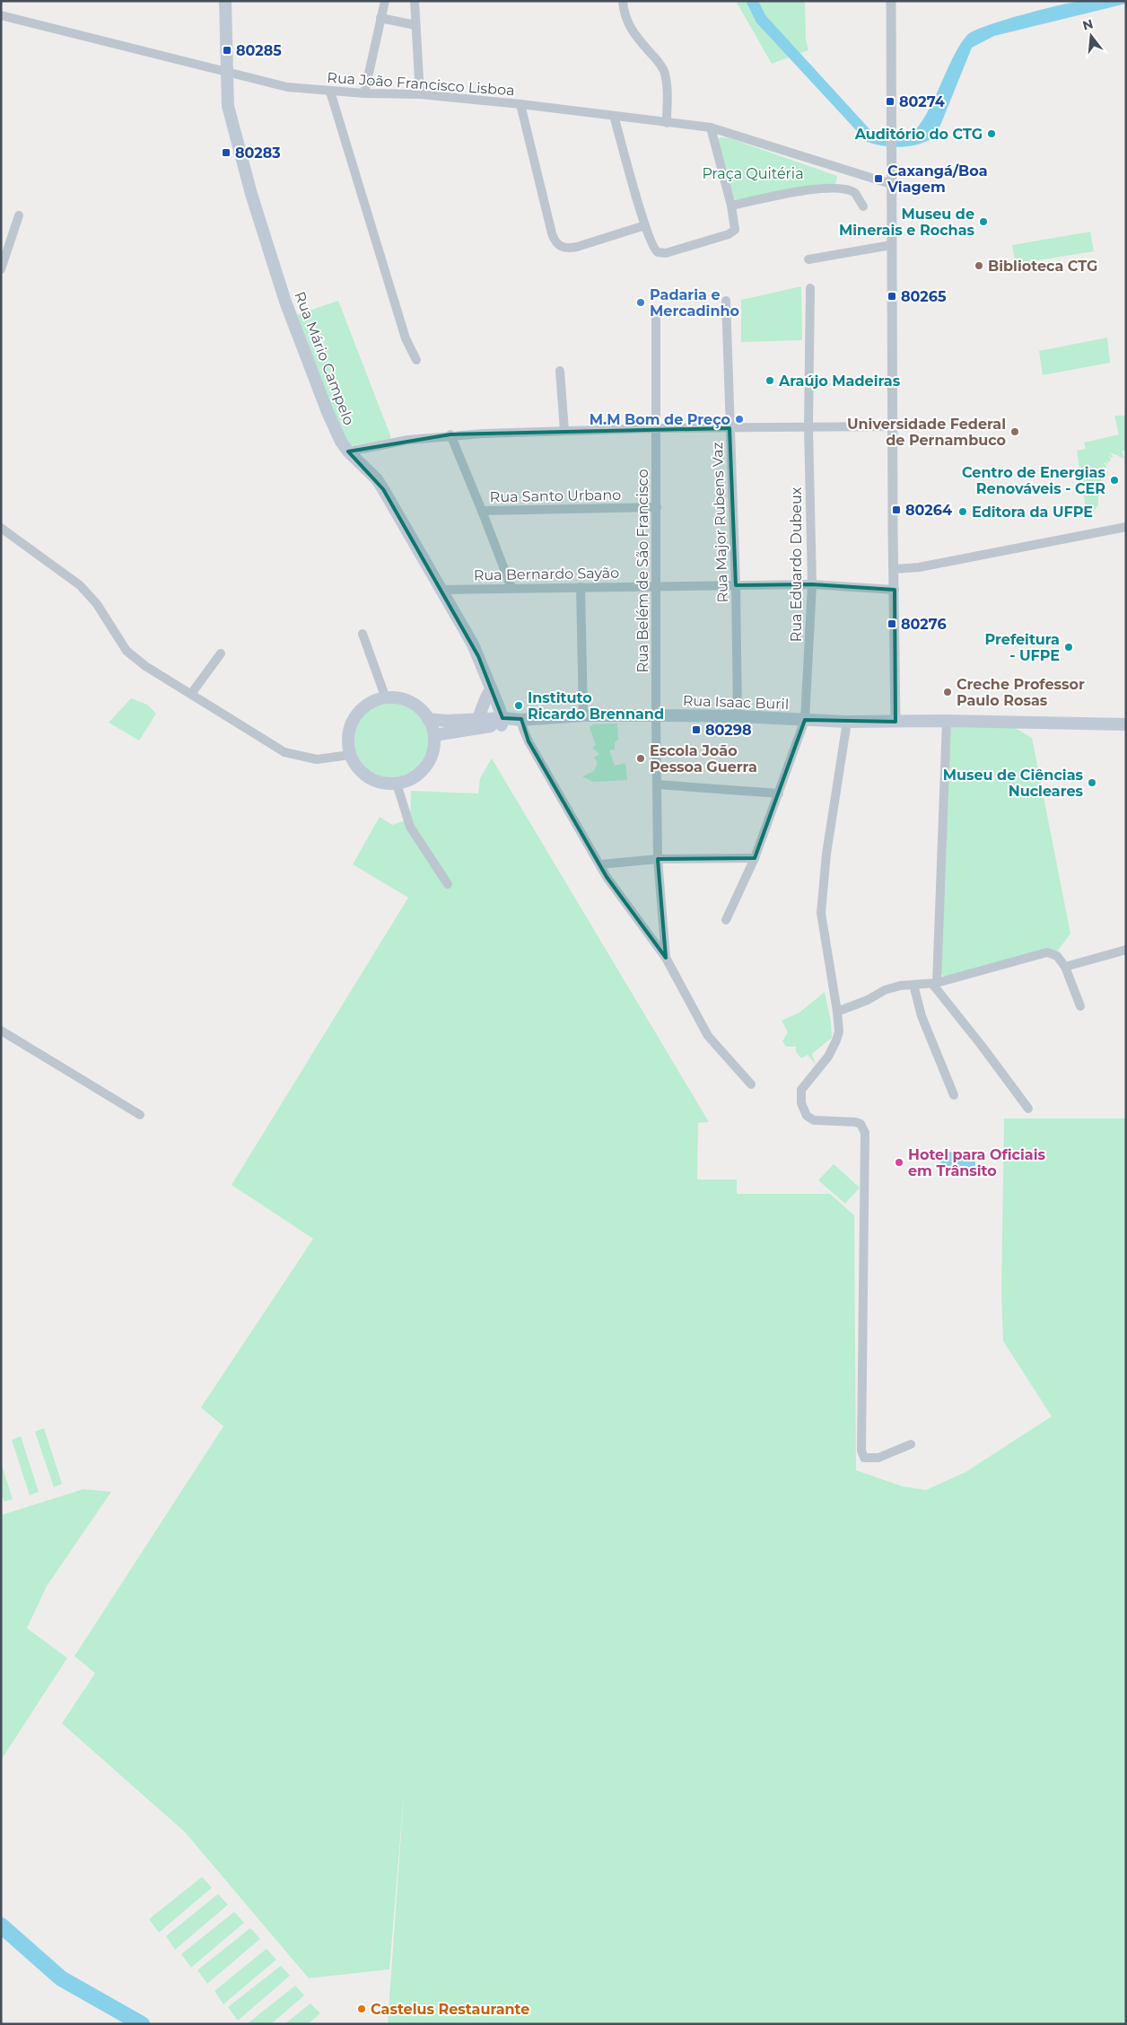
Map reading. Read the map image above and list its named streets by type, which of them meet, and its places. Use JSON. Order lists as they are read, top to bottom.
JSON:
{
  "streets": {
    "main road": ["Rua Mário Campelo", "Rua Isaac Buril"],
    "street": [
      "Rua João Francisco Lisboa",
      "Rua Santo Urbano",
      "Rua Major Rubens Vaz",
      "Rua Eduardo Dubeux",
      "Rua Belém de São Francisco",
      "Rua Bernardo Sayão"
    ]
  },
  "crossings": [
    ["Rua João Francisco Lisboa", "Rua Mário Campelo"],
    ["Rua Mário Campelo", "Rua Bernardo Sayão"],
    ["Rua Mário Campelo", "Rua Isaac Buril"],
    ["Rua Santo Urbano", "Rua Belém de São Francisco"],
    ["Rua Major Rubens Vaz", "Rua Bernardo Sayão"],
    ["Rua Major Rubens Vaz", "Rua Isaac Buril"],
    ["Rua Eduardo Dubeux", "Rua Bernardo Sayão"],
    ["Rua Eduardo Dubeux", "Rua Isaac Buril"],
    ["Rua Belém de São Francisco", "Rua Bernardo Sayão"],
    ["Rua Belém de São Francisco", "Rua Isaac Buril"]
  ],
  "parks": ["Praça Quitéria"],
  "places": {
    "transit": [
      "80285",
      "80274",
      "80283",
      "Caxangá/Boa Viagem",
      "80265",
      "80264",
      "80276",
      "80298"
    ],
    "other": [
      "Auditório do CTG",
      "Museu de Minerais e Rochas",
      "Biblioteca CTG",
      "Padaria e Mercadinho",
      "Araújo Madeiras",
      "M.M Bom de Preço",
      "Universidade Federal de Pernambuco",
      "Centro de Energias Renováveis - CER",
      "Editora da UFPE",
      "Prefeitura - UFPE",
      "Creche Professor Paulo Rosas",
      "Instituto Ricardo Brennand",
      "Escola João Pessoa Guerra",
      "Museu de Ciências Nucleares",
      "Hotel para Oficiais em Trânsito",
      "Castelus Restaurante"
    ]
  },
  "north": "top"
}
